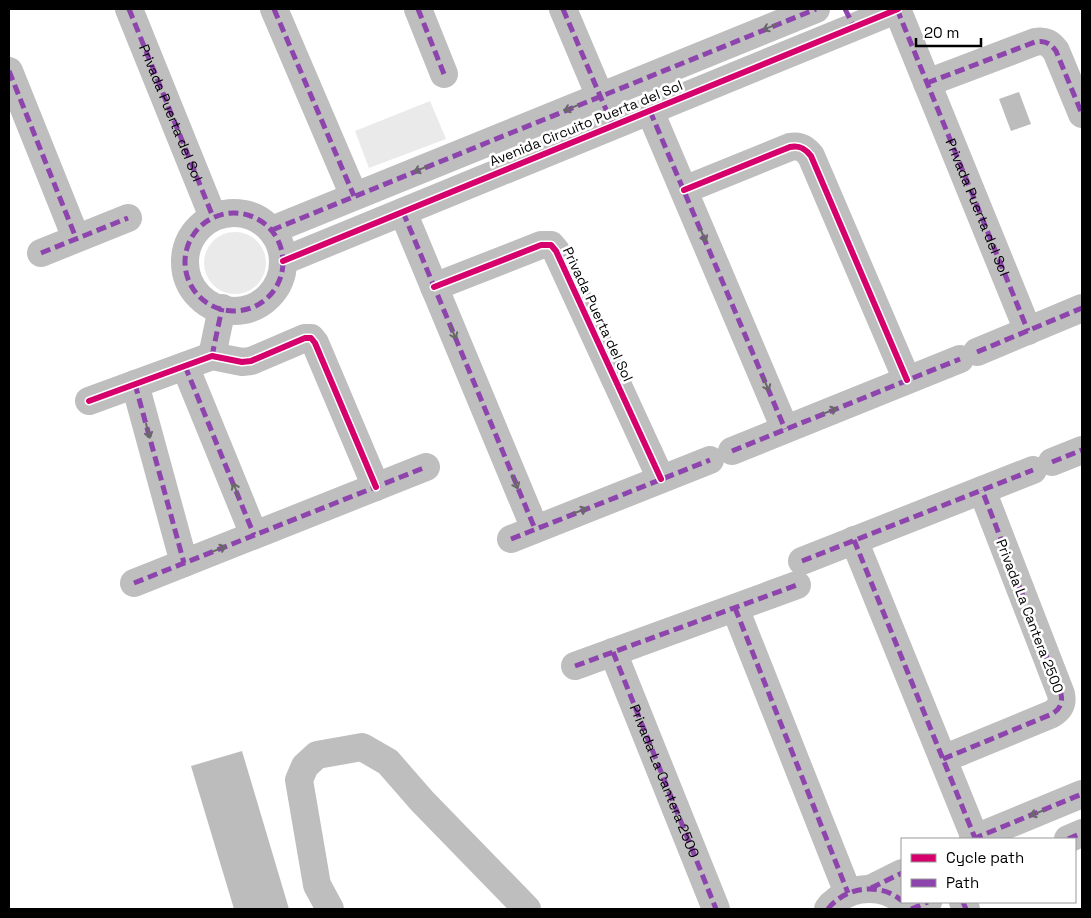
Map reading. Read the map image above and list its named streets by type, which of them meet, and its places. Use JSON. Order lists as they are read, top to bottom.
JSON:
{
  "streets": {
    "street": ["Privada Puerta del Sol", "Avenida Circuito Puerta del Sol", "Privada La Cantera 2500"]
  },
  "crossings": [
    ["Privada Puerta del Sol", "Avenida Circuito Puerta del Sol"]
  ],
  "legend": ["Cycle path", "Path"],
  "scale_bar": "20 m"
}
